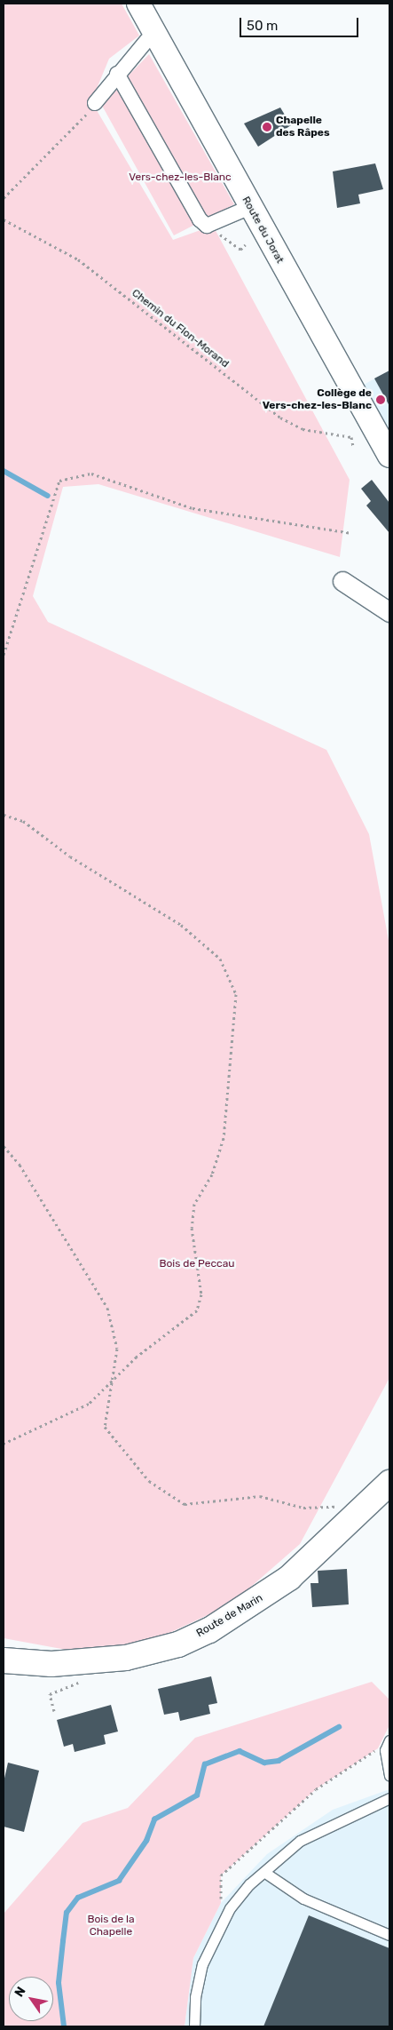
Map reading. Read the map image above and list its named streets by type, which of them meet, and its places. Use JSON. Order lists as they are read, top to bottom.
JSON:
{
  "streets": {
    "main road": ["Route de Marin"],
    "street": ["Route du Jorat"],
    "path": ["Chemin du Flon-Morand"]
  },
  "parks": ["Vers-chez-les-Blanc", "Bois de Peccau", "Bois de la Chapelle"],
  "places": ["Chapelle des Râpes", "Collège de Vers-chez-les-Blanc"],
  "scale_bar": "50 m",
  "north": "top left"
}
